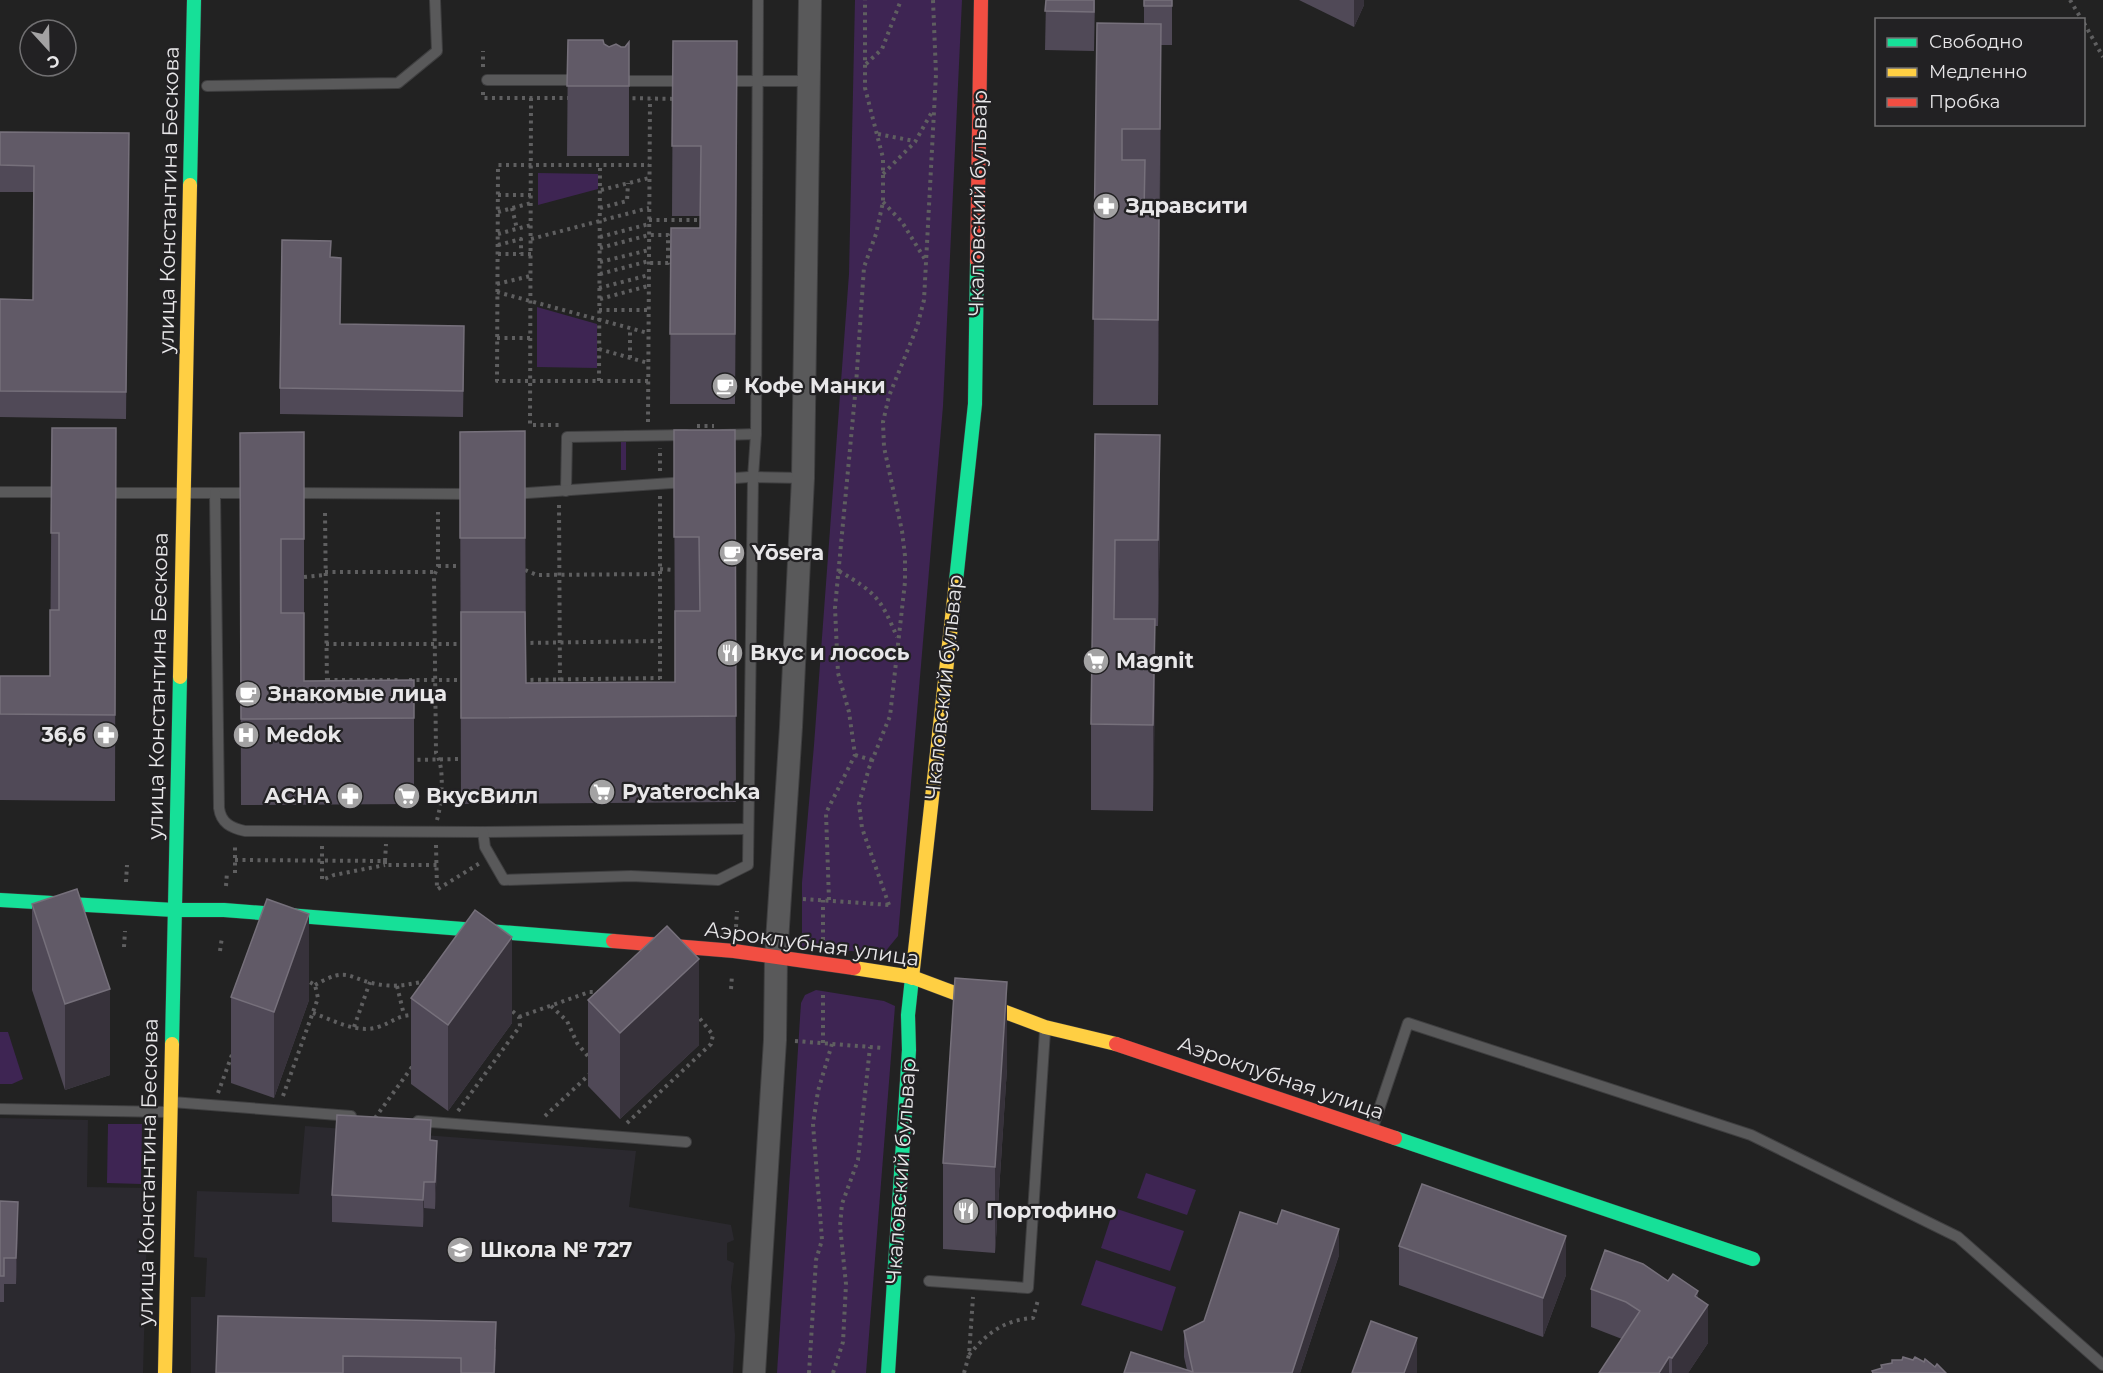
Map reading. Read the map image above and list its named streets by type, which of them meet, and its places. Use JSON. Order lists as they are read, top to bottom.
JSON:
{
  "streets": {
    "street": ["улица Константина Бескова", "Чкаловский бульвар", "Аэроклубная улица"]
  },
  "crossings": [
    ["улица Константина Бескова", "Аэроклубная улица"],
    ["Чкаловский бульвар", "Аэроклубная улица"]
  ],
  "places": {
    "pharmacy": ["Здравсити", "36,6", "АСНА"],
    "cafe": ["Кофе Манки", "Yōsera", "Знакомые лица"],
    "restaurant": ["Вкус и лосось", "Портофино"],
    "supermarket": ["Magnit", "Pyaterochka", "ВкусВилл"],
    "hospital": ["Medok"],
    "school or university": ["Школа № 727"]
  },
  "legend": ["Свободно", "Медленно", "Пробка"],
  "north": "bottom"
}
